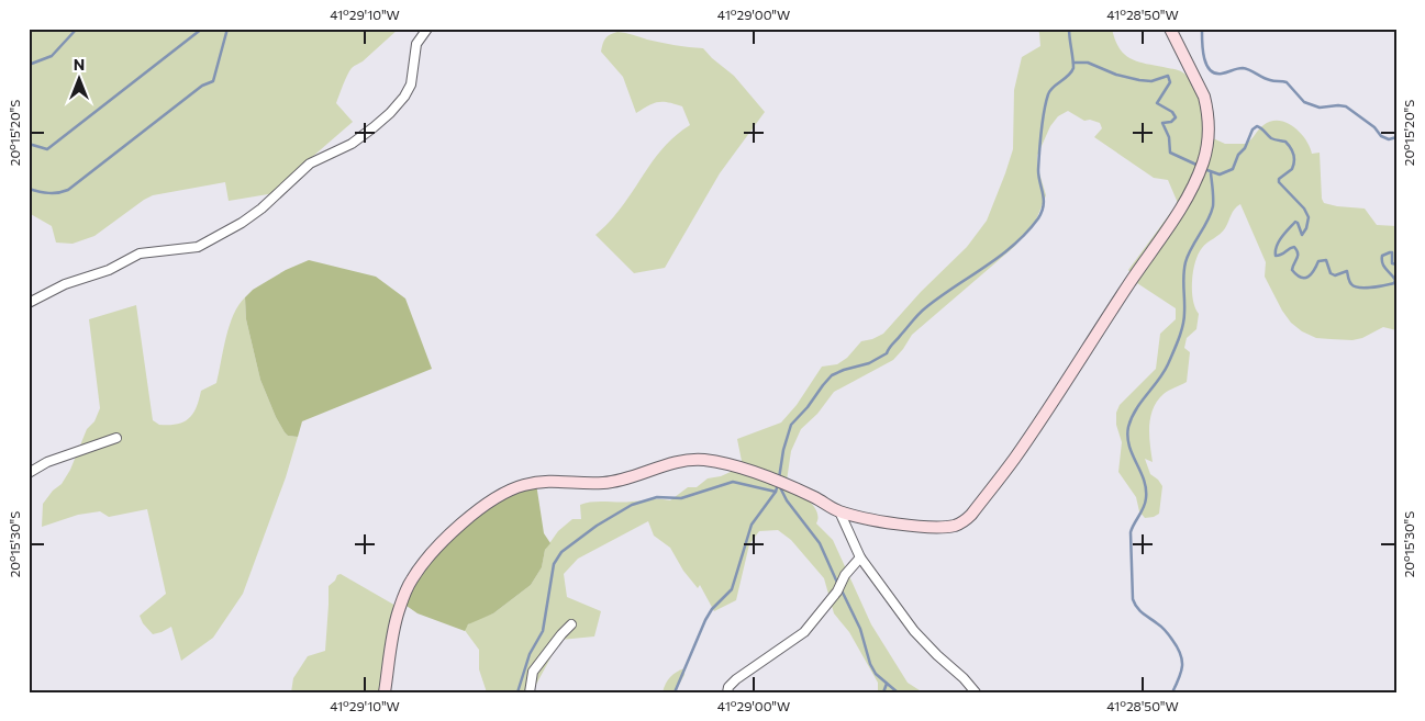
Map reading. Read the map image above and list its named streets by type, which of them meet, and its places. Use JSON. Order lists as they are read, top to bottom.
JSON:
{
  "north": "top",
  "coordinates": [
    "41°29'10\"W",
    "41°29'00\"W",
    "41°28'50\"W",
    "20°15'20\"S",
    "20°15'30\"S"
  ]
}
